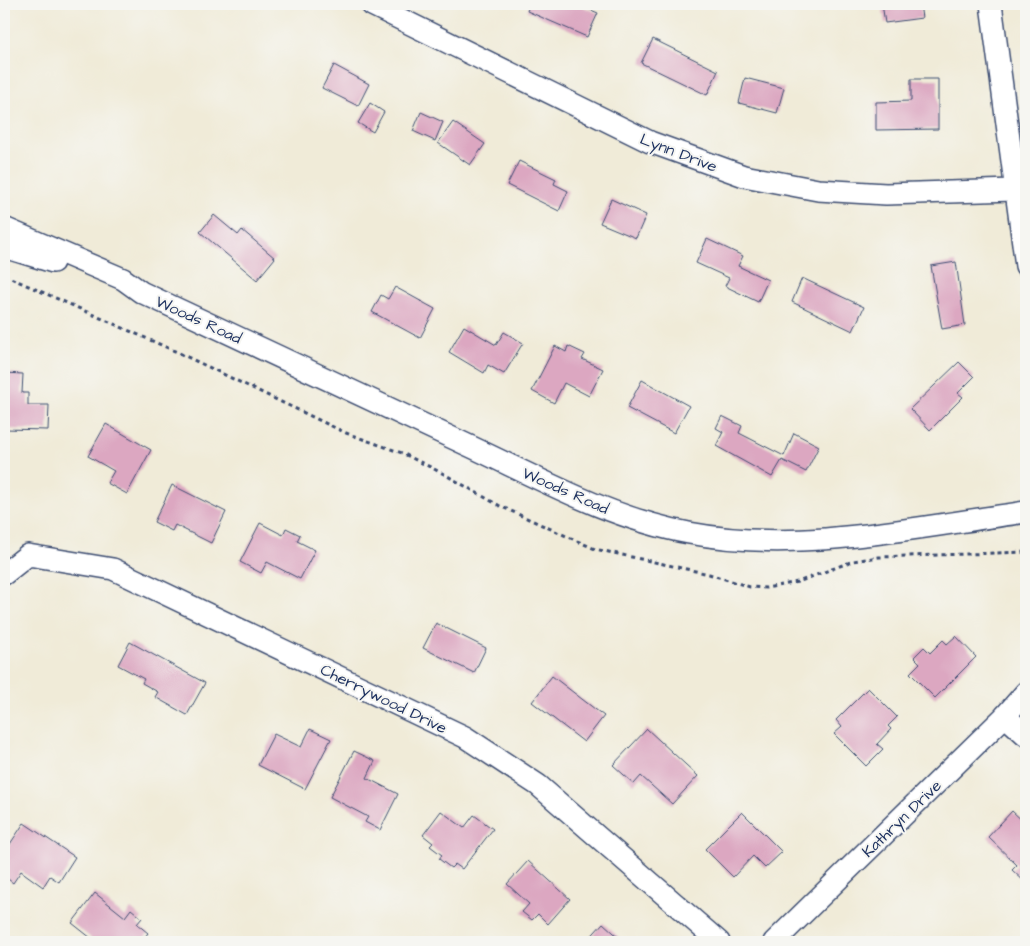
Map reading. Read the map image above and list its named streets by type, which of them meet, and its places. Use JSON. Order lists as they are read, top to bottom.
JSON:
{
  "streets": {
    "street": [
      "Lynn Drive",
      "Woods Road",
      "Cherrywood Drive",
      "Kathryn Drive"
    ]
  }
}
